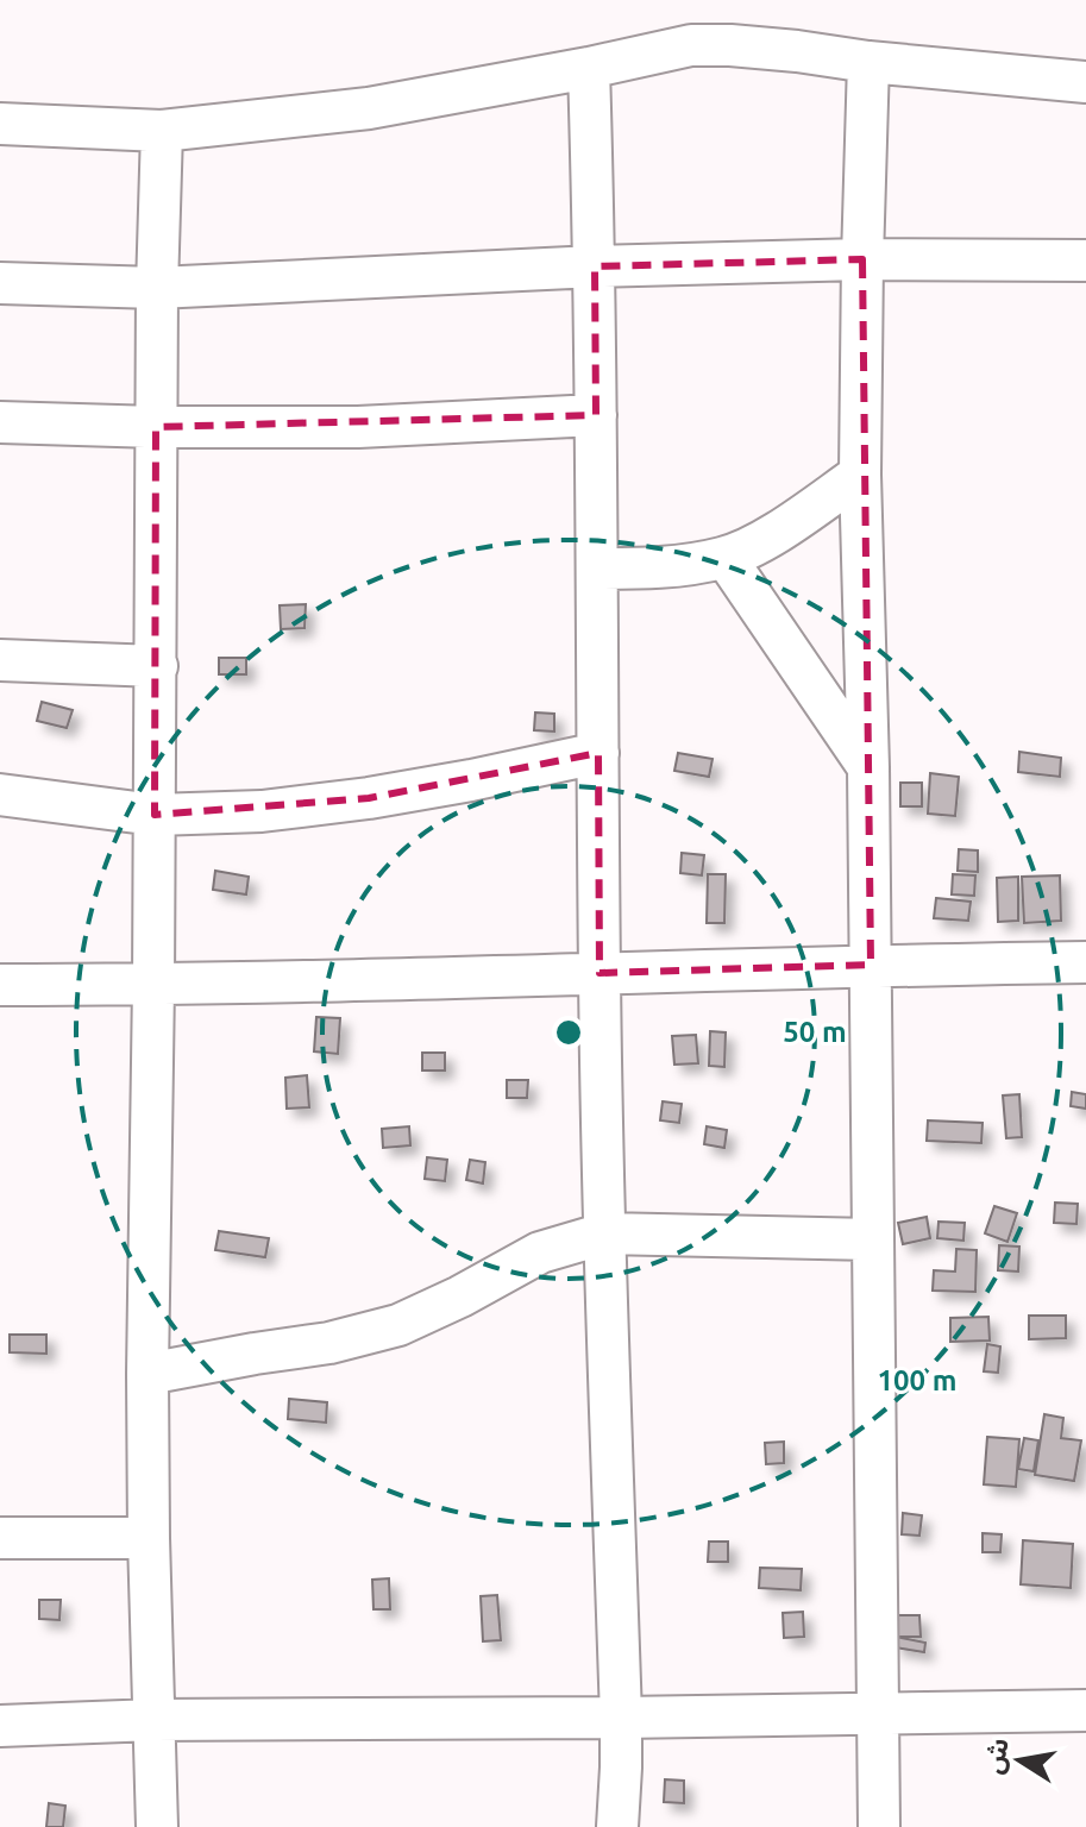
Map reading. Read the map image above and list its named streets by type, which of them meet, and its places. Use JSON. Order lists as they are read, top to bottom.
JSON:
{
  "north": "left",
  "rings": ["50 m", "100 m"]
}
